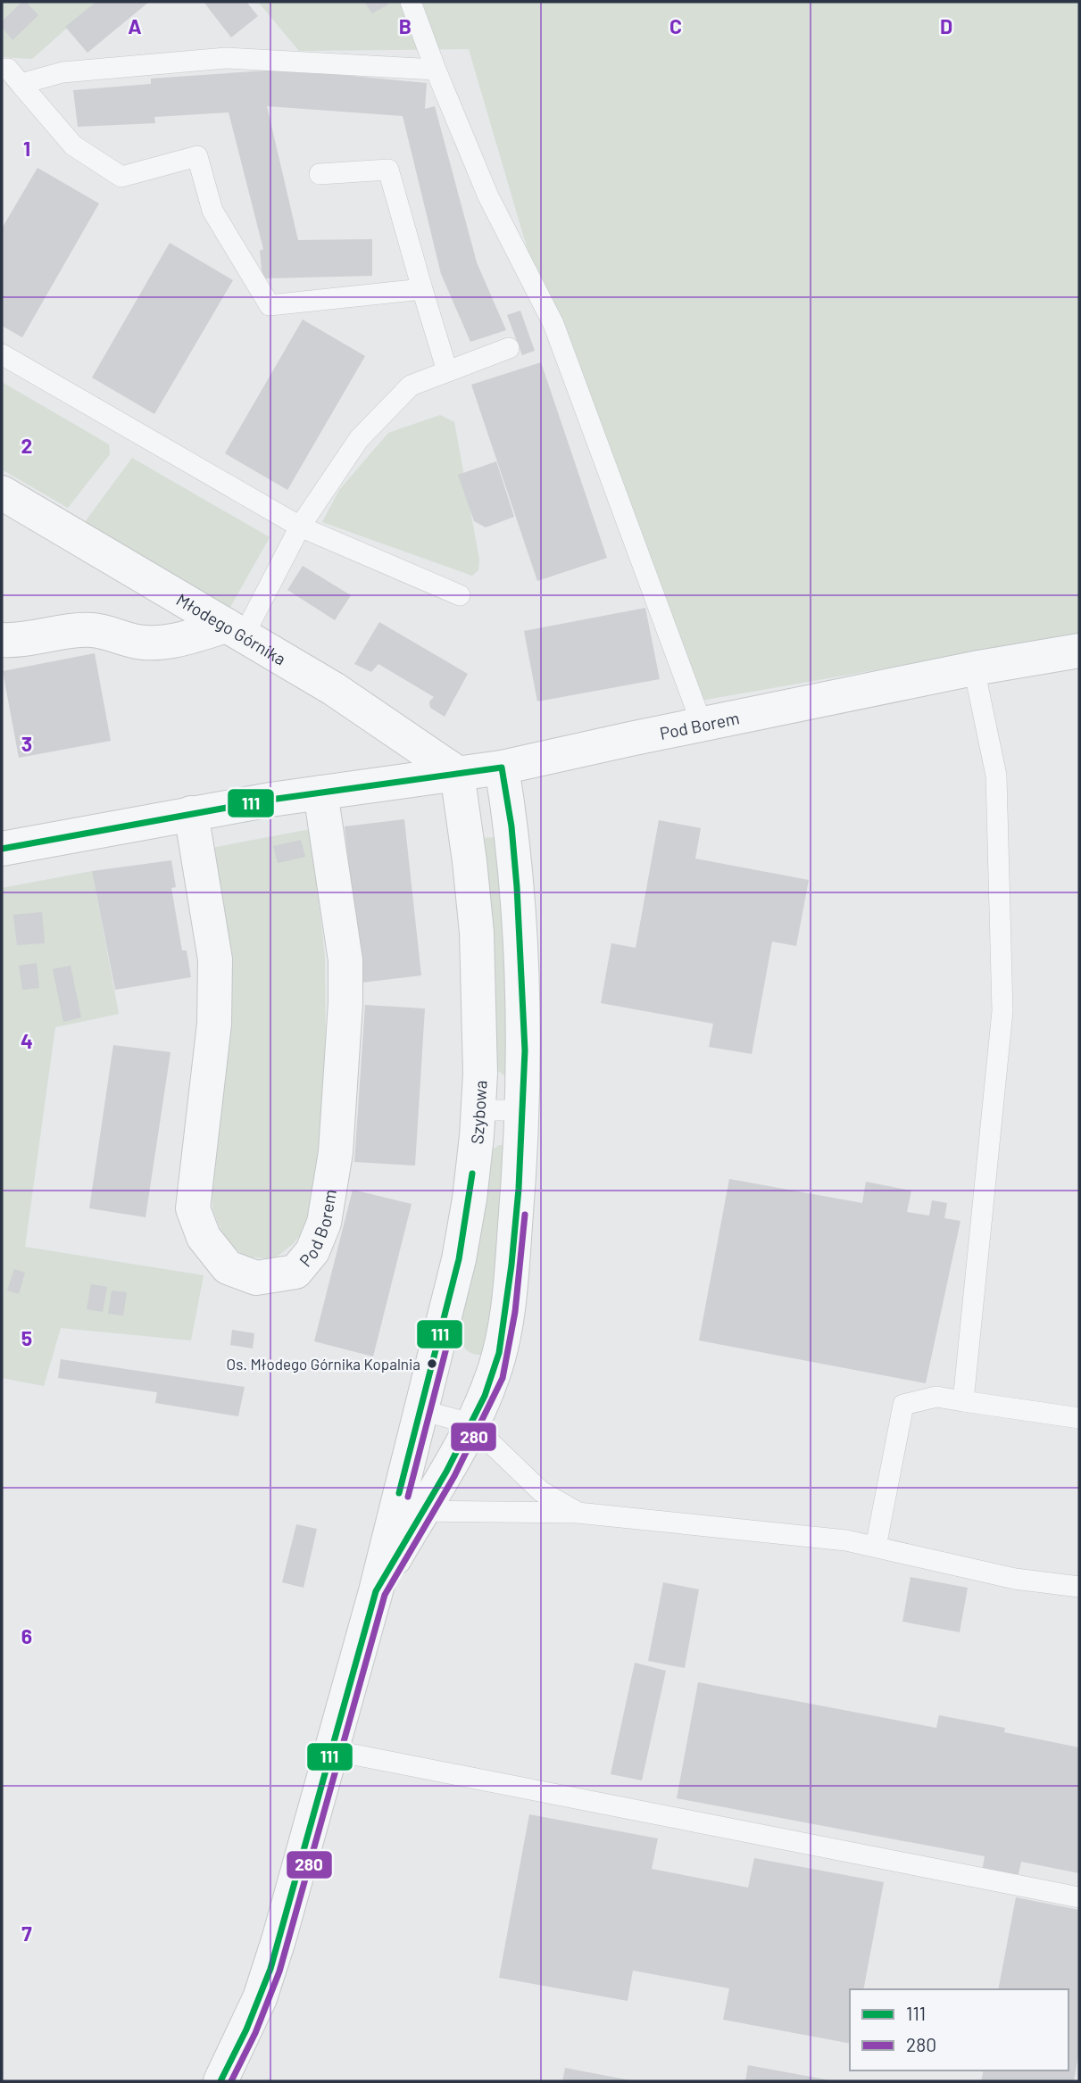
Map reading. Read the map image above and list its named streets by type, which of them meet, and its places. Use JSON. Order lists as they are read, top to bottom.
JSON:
{
  "streets": {
    "street": ["Młodego Górnika", "Pod Borem", "Szybowa"]
  },
  "crossings": [
    ["Młodego Górnika", "Pod Borem"],
    ["Młodego Górnika", "Szybowa"],
    ["Pod Borem", "Szybowa"]
  ],
  "places": ["Os. Młodego Górnika Kopalnia"],
  "lines": ["transit line 111", "transit line 280"],
  "legend": ["111", "280"],
  "grid": {
    "columns": [
      "A",
      "B",
      "C",
      "D"
    ],
    "rows": [
      "1",
      "2",
      "3",
      "4",
      "5",
      "6",
      "7"
    ]
  }
}
